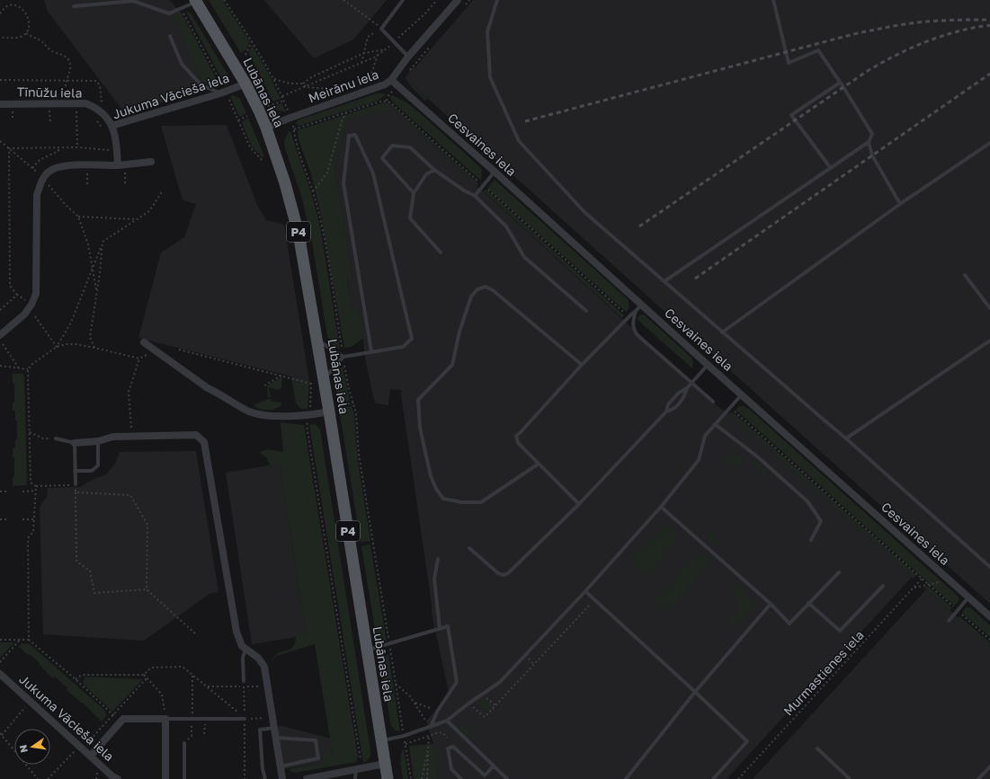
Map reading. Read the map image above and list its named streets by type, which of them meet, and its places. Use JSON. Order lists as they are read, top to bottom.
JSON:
{
  "streets": {
    "main road": ["Lubānas iela", "P4"],
    "street": [
      "Meirānu iela",
      "Tīnūžu iela",
      "Jukuma Vācieša iela",
      "Cesvaines iela"
    ],
    "path": ["Murmastienes iela"]
  },
  "crossings": [
    ["Meirānu iela", "Lubānas iela"],
    ["Meirānu iela", "Cesvaines iela"],
    ["Tīnūžu iela", "Jukuma Vācieša iela"],
    ["Lubānas iela", "Jukuma Vācieša iela"]
  ],
  "north": "left"
}
